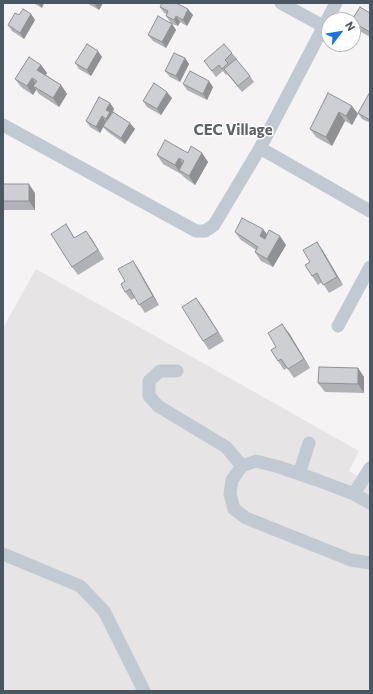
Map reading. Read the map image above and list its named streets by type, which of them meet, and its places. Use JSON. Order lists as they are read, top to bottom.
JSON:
{
  "districts": ["CEC Village"],
  "north": "top right"
}
